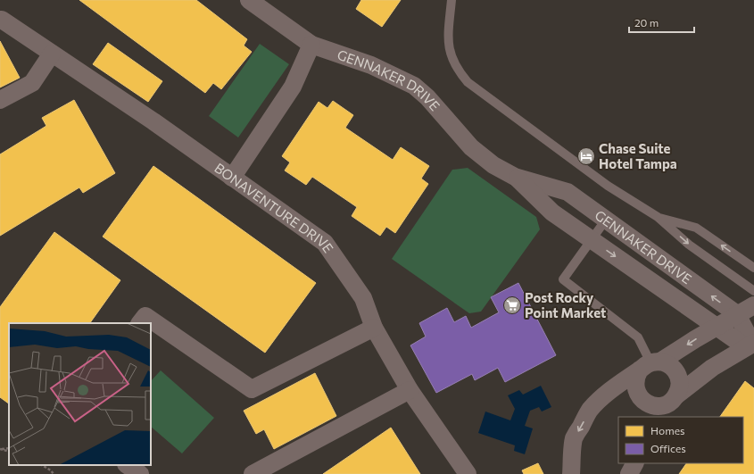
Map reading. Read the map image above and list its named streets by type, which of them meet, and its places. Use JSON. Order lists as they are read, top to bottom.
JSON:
{
  "streets": {
    "street": ["GENNAKER DRIVE", "BONAVENTURE DRIVE"]
  },
  "places": {
    "hotel": ["Chase Suite Hotel Tampa"],
    "supermarket": ["Post Rocky Point Market"]
  },
  "legend": ["Homes", "Offices"],
  "scale_bar": "20 m"
}
